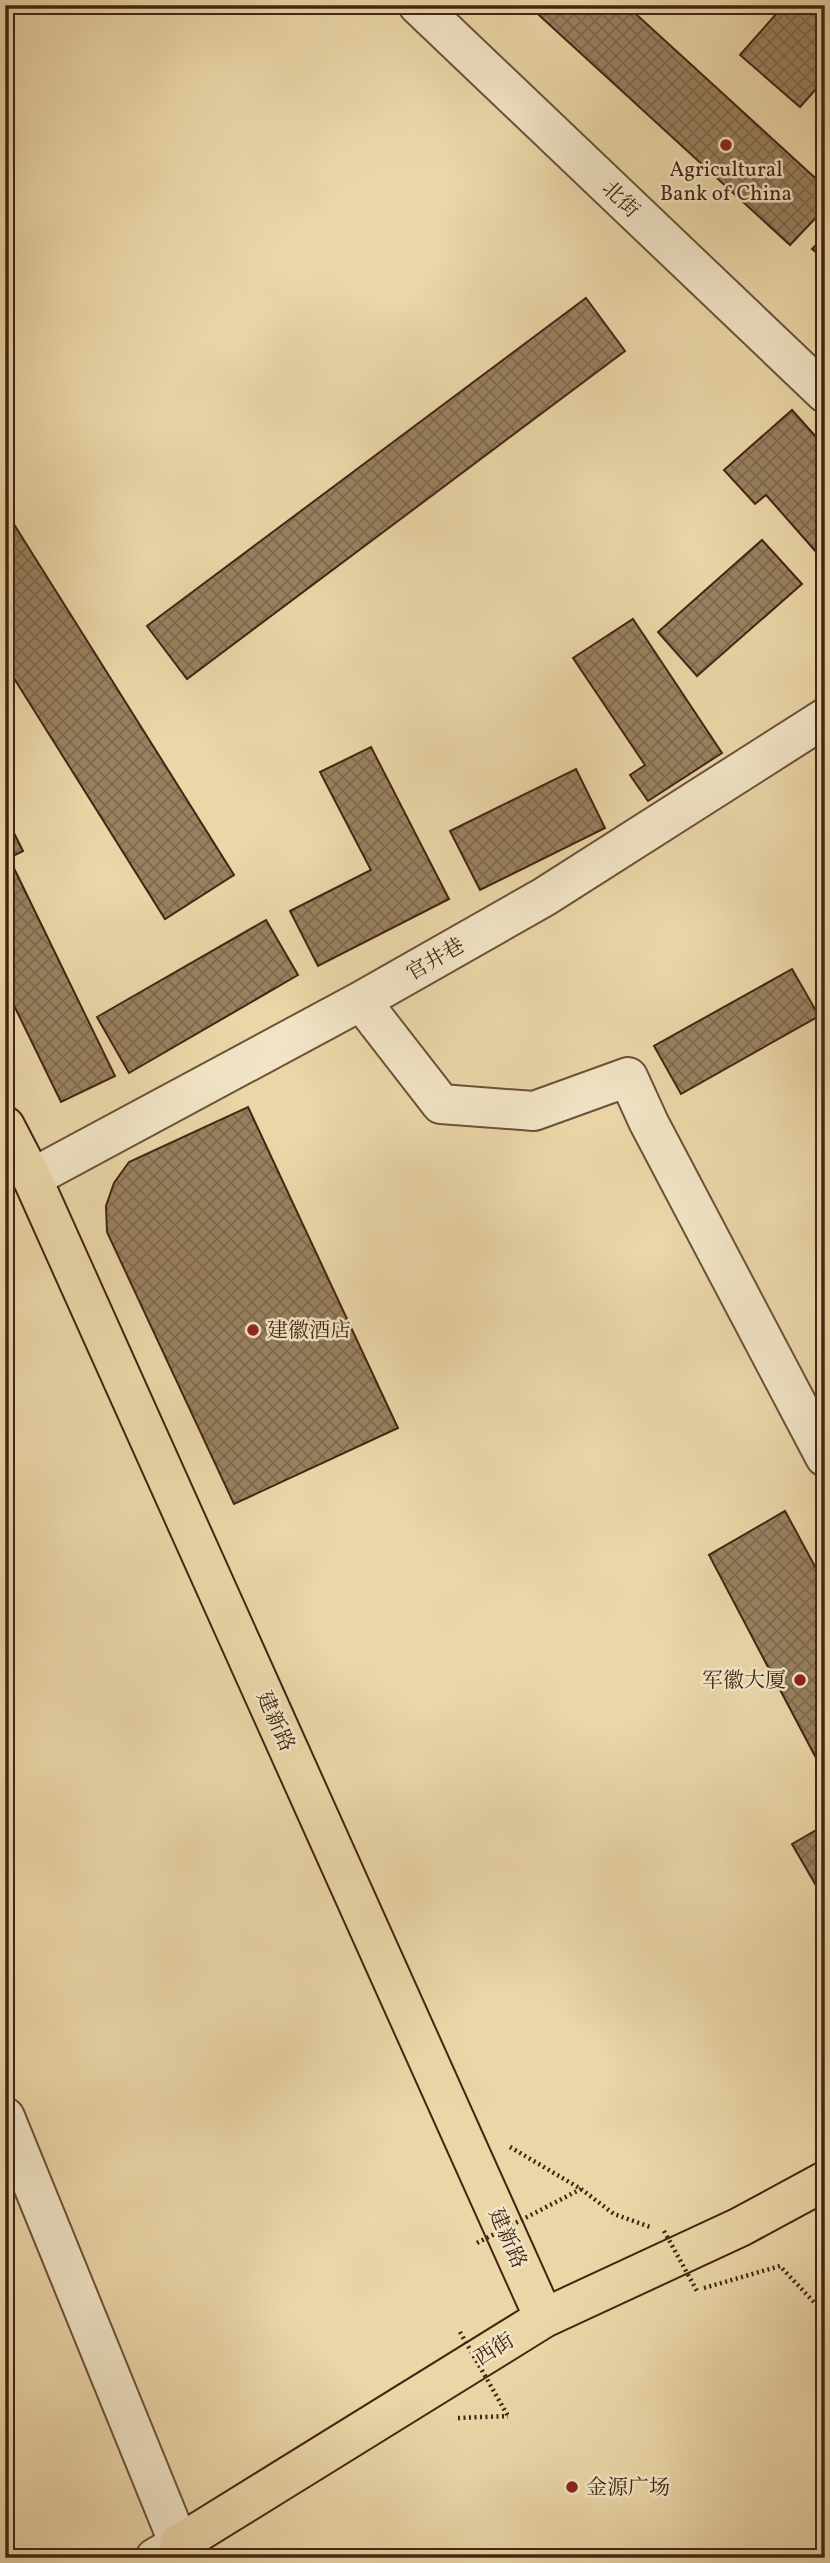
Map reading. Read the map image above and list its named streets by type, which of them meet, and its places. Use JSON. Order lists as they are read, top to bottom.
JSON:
{
  "streets": {
    "main road": ["建新路", "西街"],
    "street": ["北街", "官井巷"]
  },
  "crossings": [
    ["官井巷", "建新路"],
    ["建新路", "西街"]
  ],
  "places": [
    "Agricultural Bank of China",
    "建徽酒店",
    "军徽大厦",
    "金源广场"
  ]
}
